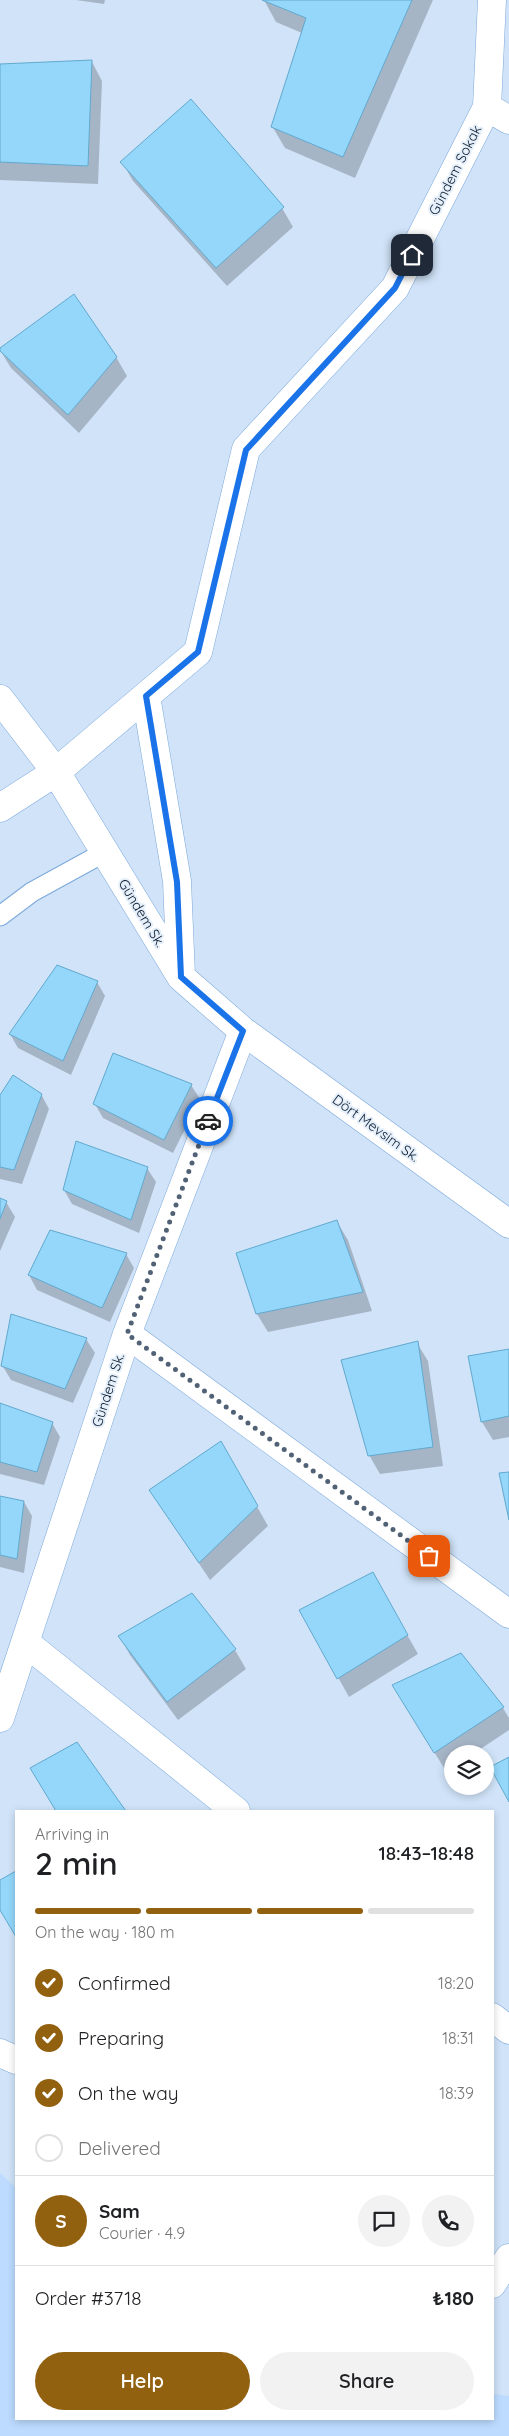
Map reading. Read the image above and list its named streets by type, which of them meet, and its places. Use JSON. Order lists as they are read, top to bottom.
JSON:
{
  "streets": {
    "street": ["Gündem Sokak", "Gündem Sk.", "Dört Mevsim Sk."]
  },
  "crossings": [
    ["Gündem Sokak", "Gündem Sk."],
    ["Gündem Sk.", "Dört Mevsim Sk."]
  ],
  "page": {
    "heading": ["2 min", "Arriving in", "18:43–18:48"],
    "panel": [
      "Sam",
      "Courier · 4.9",
      "Order #3718",
      "₺180"
    ],
    "bar": "On the way · 180 m",
    "list": [
      ["Confirmed", "18:20"],
      ["Preparing", "18:31"],
      ["On the way", "18:39"],
      "Delivered"
    ],
    "round": "S",
    "buttons": ["Help", "Share"]
  }
}
